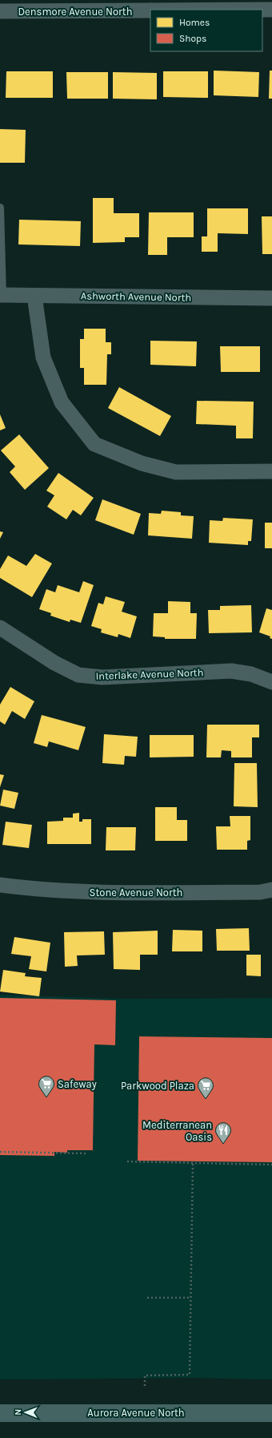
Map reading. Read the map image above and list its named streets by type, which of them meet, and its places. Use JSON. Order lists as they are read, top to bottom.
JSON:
{
  "streets": {
    "highway": ["Aurora Avenue North"],
    "street": [
      "Densmore Avenue North",
      "Ashworth Avenue North",
      "Interlake Avenue North",
      "Stone Avenue North"
    ]
  },
  "places": {
    "supermarket": ["Safeway", "Parkwood Plaza"],
    "restaurant": ["Mediterranean Oasis"]
  },
  "legend": ["Homes", "Shops"],
  "north": "left"
}
